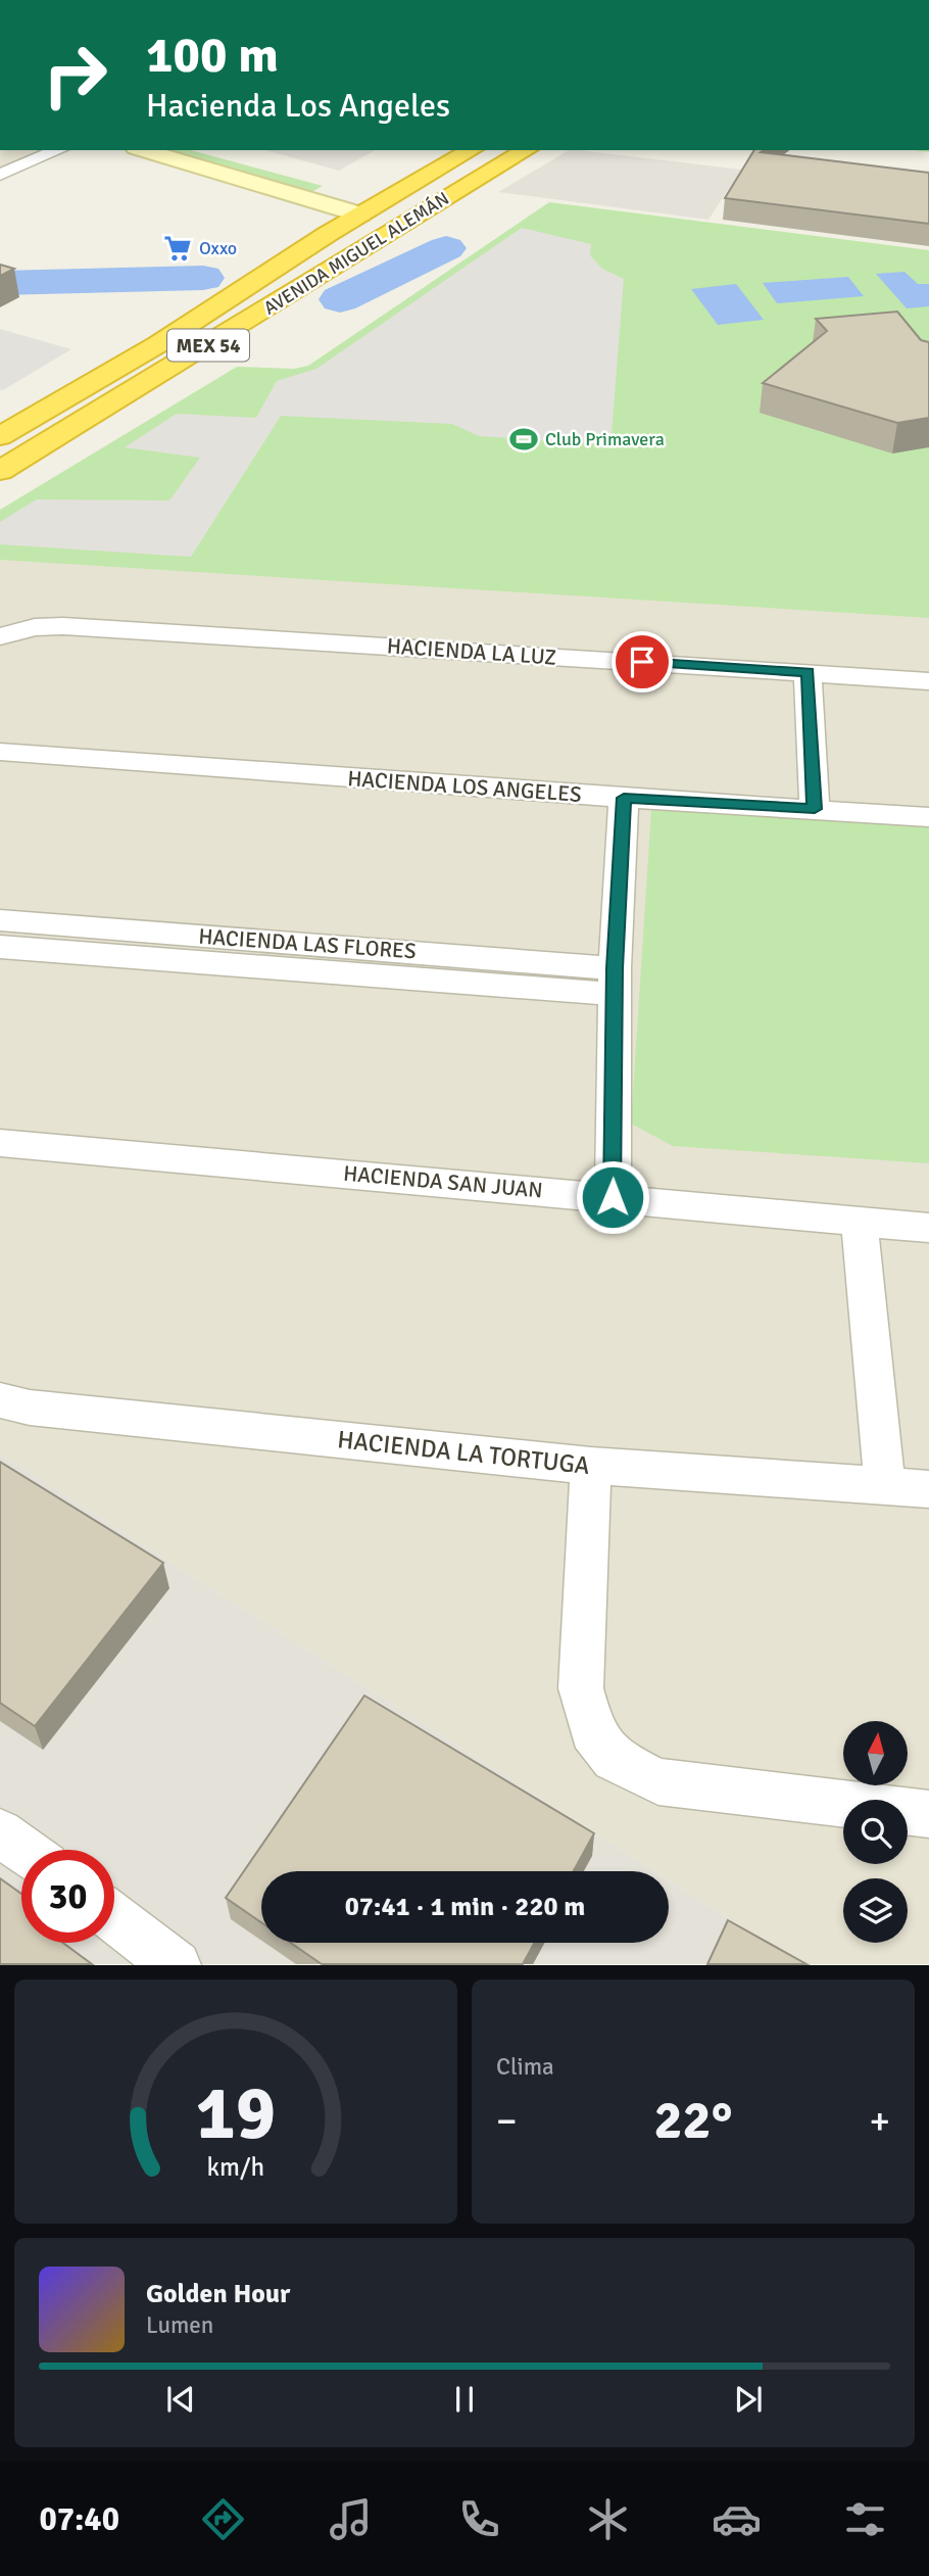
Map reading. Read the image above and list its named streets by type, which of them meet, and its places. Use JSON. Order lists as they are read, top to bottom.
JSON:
{
  "streets": {
    "highway": ["AVENIDA MIGUEL ALEMÁN", "MEX 54"],
    "street": [
      "HACIENDA LA LUZ",
      "HACIENDA LOS ANGELES",
      "HACIENDA LAS FLORES",
      "HACIENDA SAN JUAN",
      "HACIENDA LA TORTUGA"
    ]
  },
  "places": {
    "supermarket": ["Oxxo"],
    "sports": ["Club Primavera"]
  },
  "north": "top",
  "page": {
    "turn": ["100 m", "Hacienda Los Angeles"],
    "limit": "30",
    "trip": "07:41 · 1 min · 220 m",
    "tile": "Clima",
    "heat": ["−", "22°", "+"],
    "song": ["Golden Hour", "Lumen"],
    "tabs": "07:40",
    "gauge": ["19", "km/h"]
  }
}
